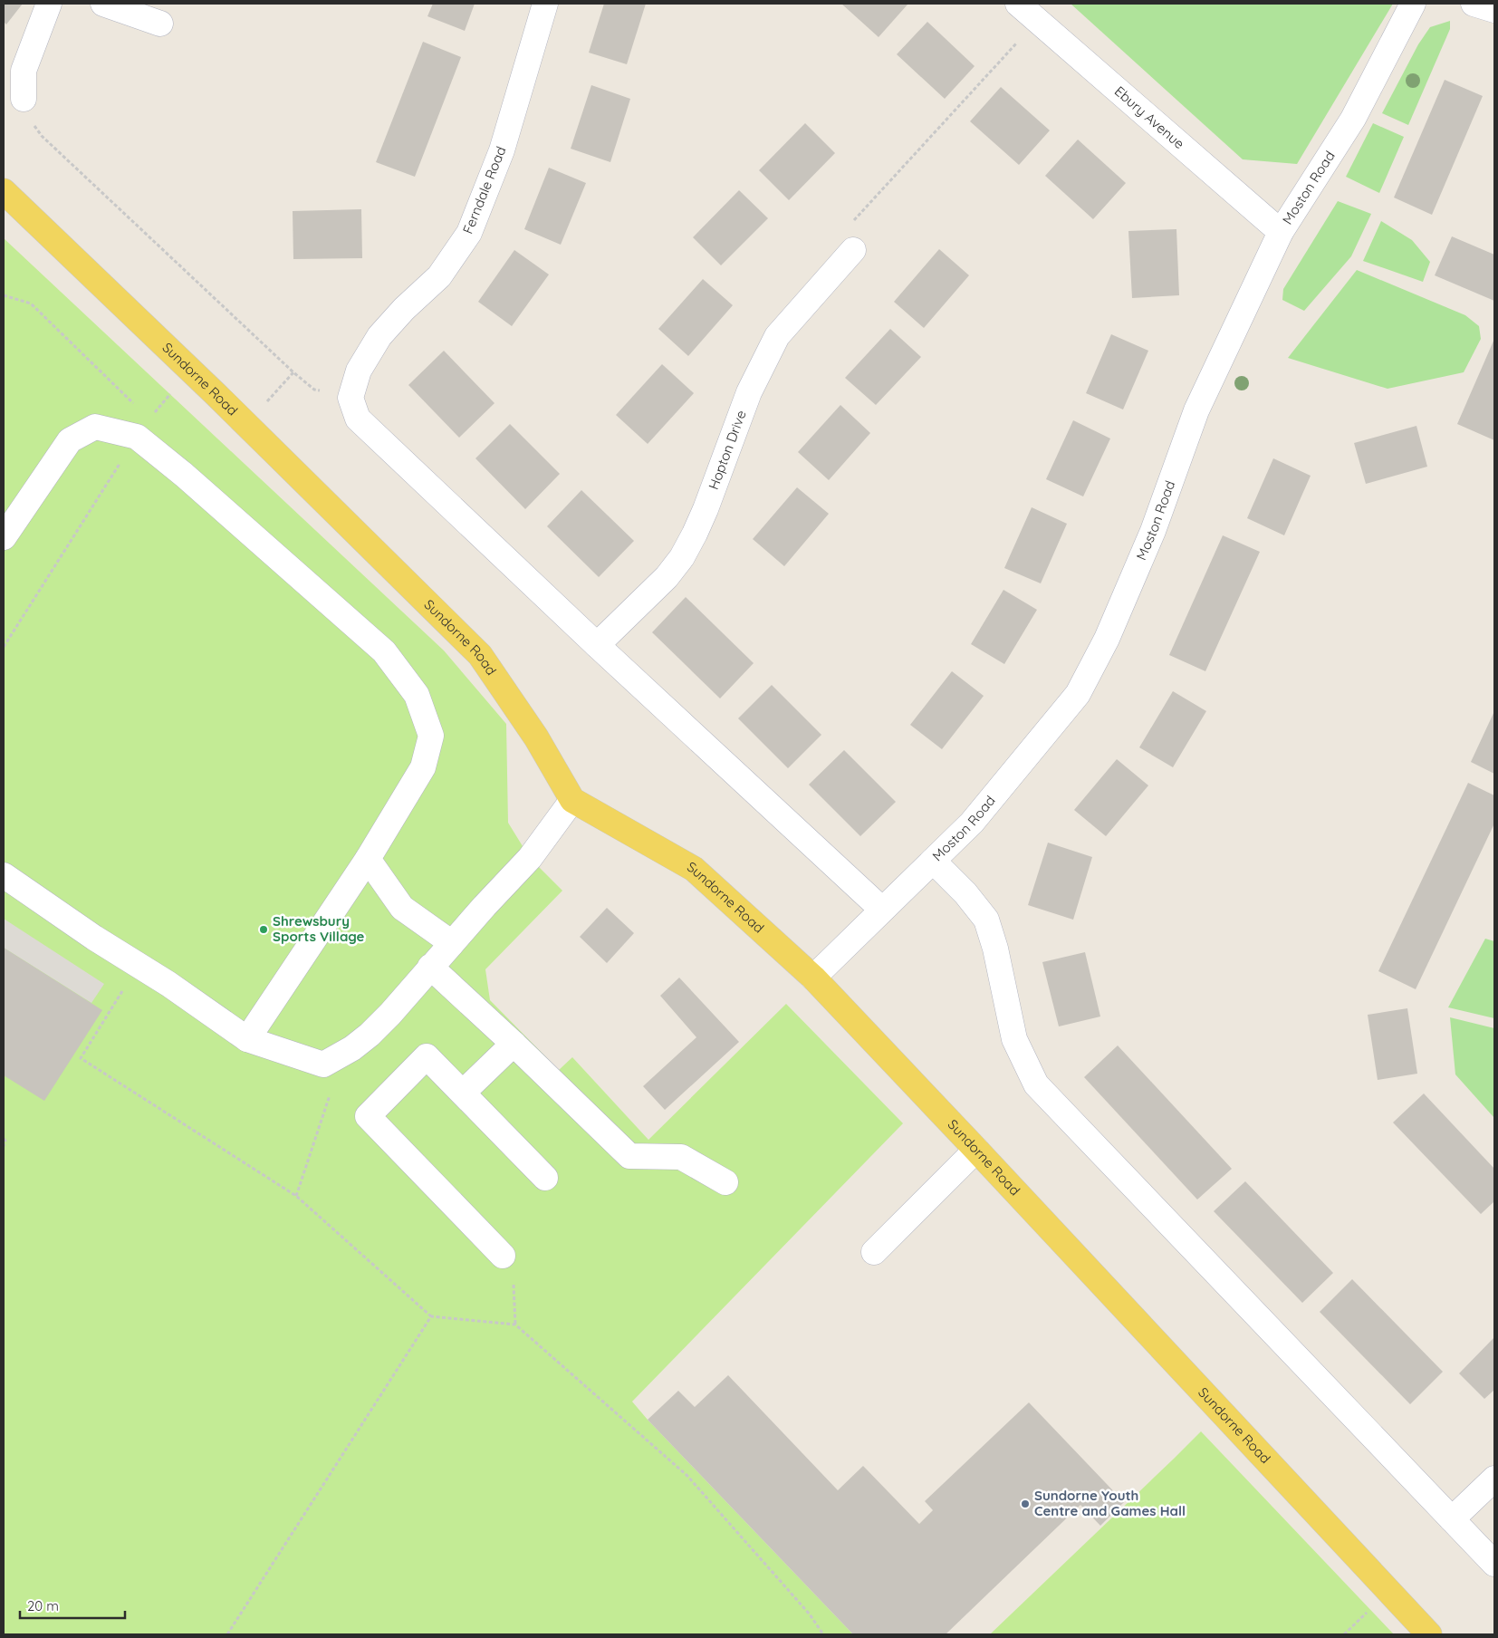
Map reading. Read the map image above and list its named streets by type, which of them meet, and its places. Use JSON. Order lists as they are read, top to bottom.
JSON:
{
  "streets": {
    "main road": ["Sundorne Road"],
    "street": [
      "Ebury Avenue",
      "Moston Road",
      "Ferndale Road",
      "Hopton Drive"
    ]
  },
  "crossings": [
    ["Ebury Avenue", "Moston Road"],
    ["Moston Road", "Sundorne Road"]
  ],
  "places": ["Shrewsbury Sports Village", "Sundorne Youth Centre and Games Hall"],
  "scale_bar": "20 m"
}
